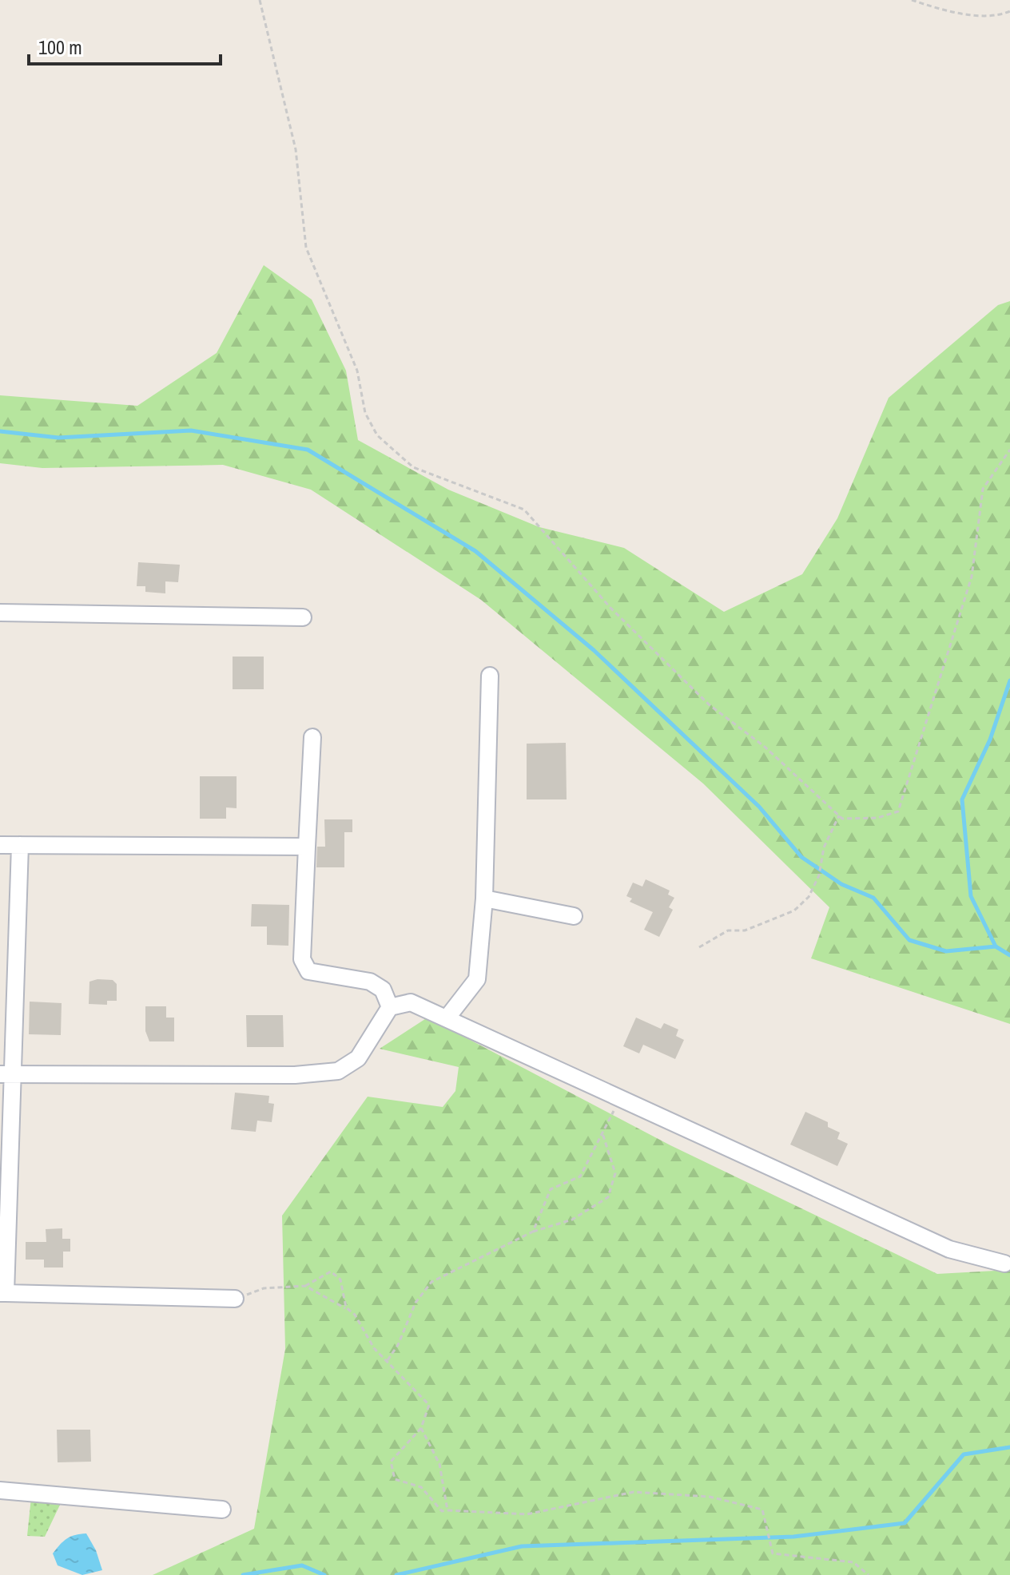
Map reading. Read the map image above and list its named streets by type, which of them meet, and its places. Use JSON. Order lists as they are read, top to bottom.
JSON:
{
  "scale_bar": "100 m"
}
